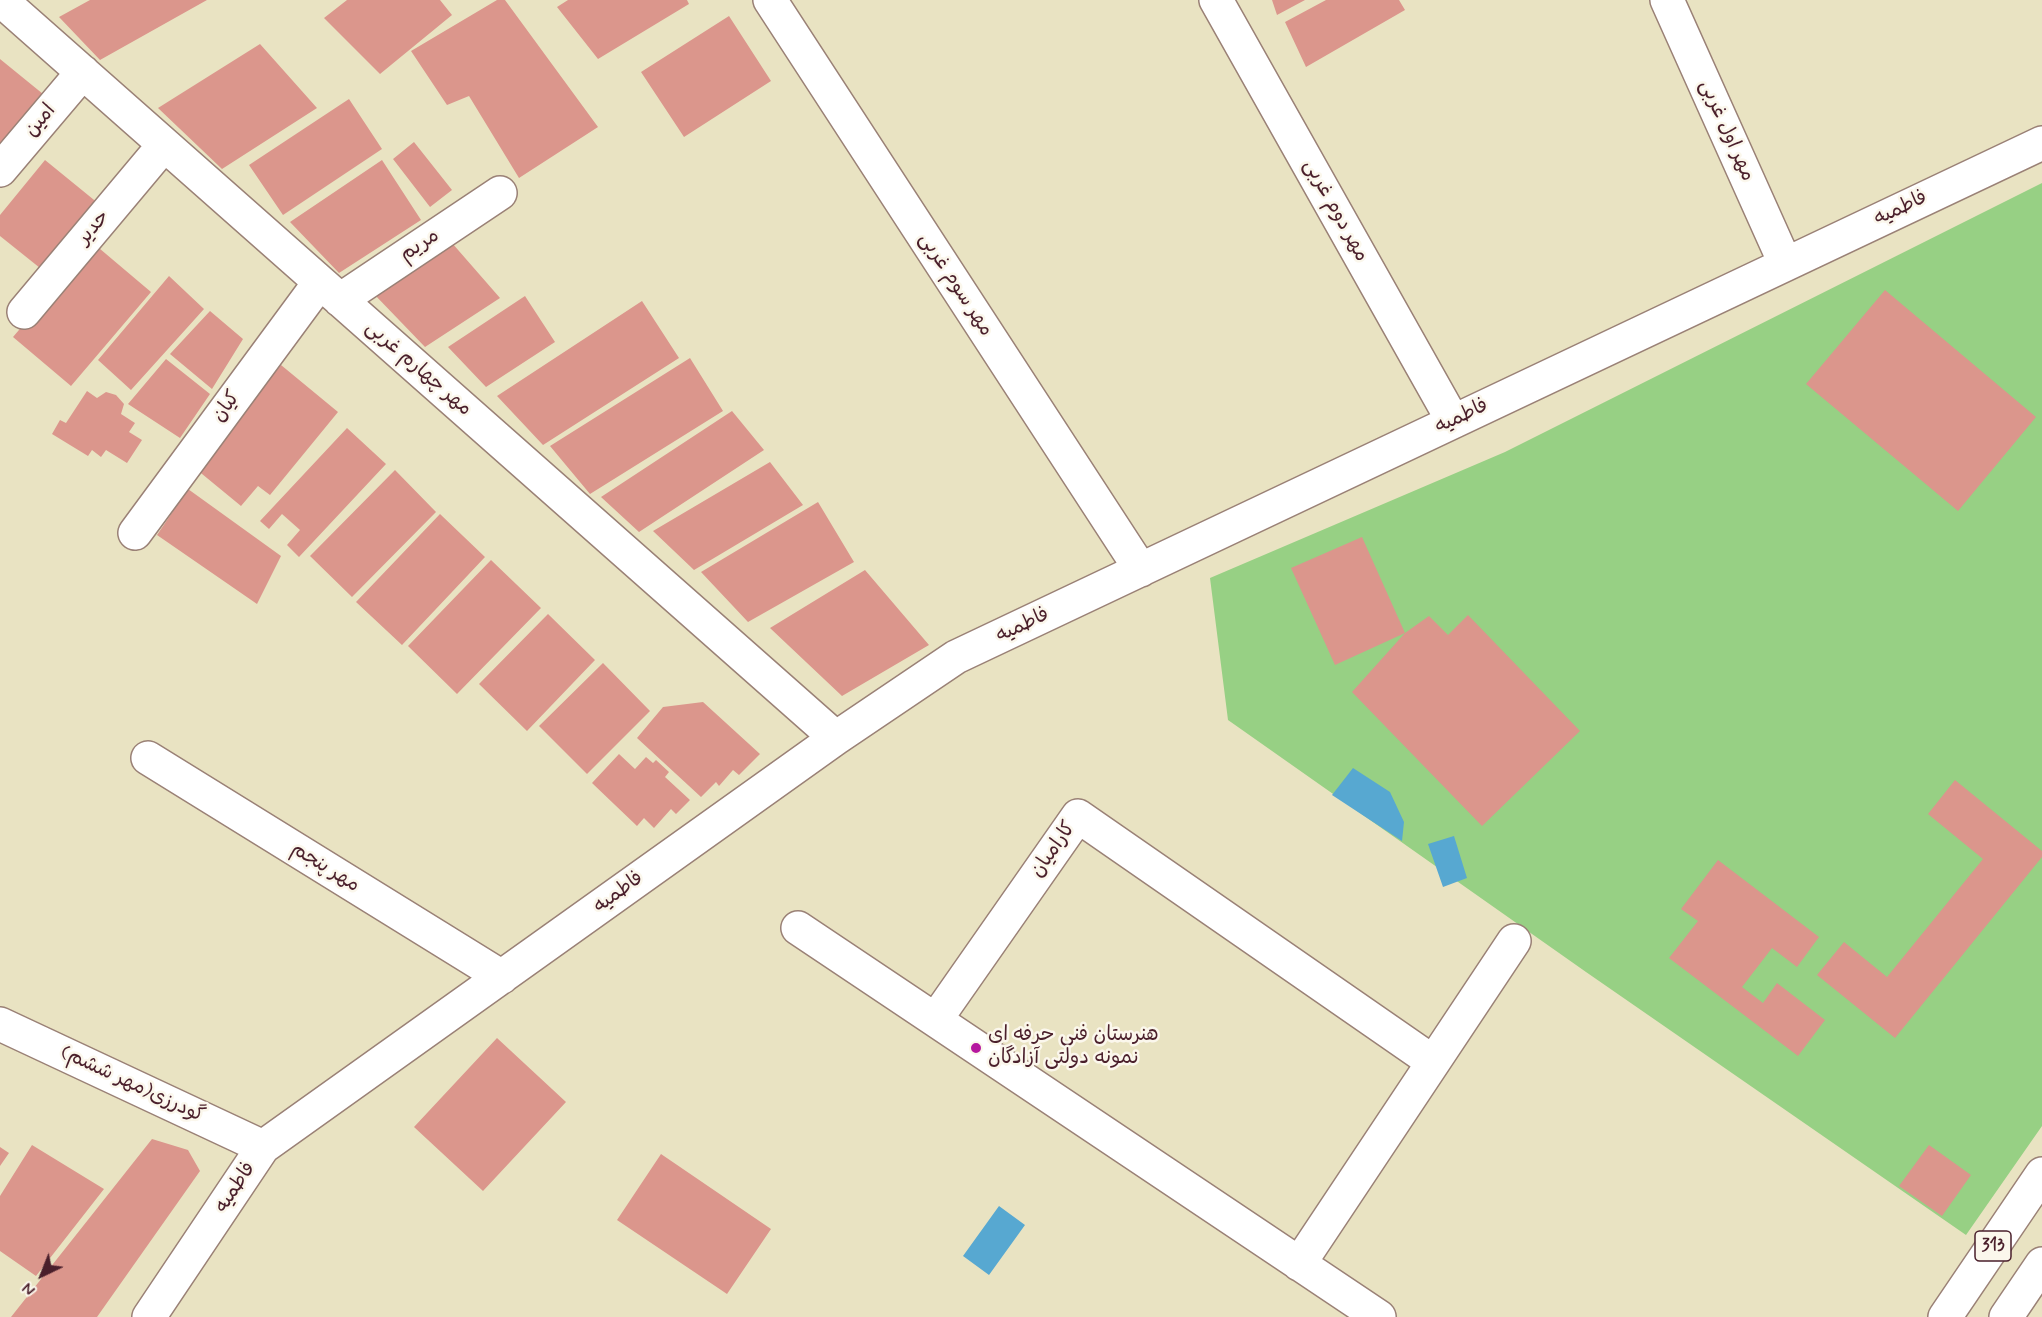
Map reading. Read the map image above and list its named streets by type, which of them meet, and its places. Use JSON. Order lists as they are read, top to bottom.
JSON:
{
  "streets": {
    "street": [
      "امین",
      "مهر اول غربی",
      "فاطمیه",
      "مهر دوم غربی",
      "حدیر",
      "مریم",
      "مهر سوم غربی",
      "مهر چهارم غربی",
      "کیان",
      "کارامیان",
      "مهر پنجم",
      "گودرزی(مهر ششم)",
      "313"
    ]
  },
  "crossings": [
    ["امین", "مهر چهارم غربی"],
    ["مهر اول غربی", "فاطمیه"],
    ["فاطمیه", "مهر دوم غربی"],
    ["فاطمیه", "مهر سوم غربی"],
    ["فاطمیه", "مهر چهارم غربی"],
    ["فاطمیه", "مهر پنجم"],
    ["فاطمیه", "گودرزی(مهر ششم)"],
    ["حدیر", "مهر چهارم غربی"],
    ["مریم", "مهر چهارم غربی"],
    ["مریم", "کیان"],
    ["مهر چهارم غربی", "کیان"]
  ],
  "places": ["هنرستان فنی حرفه ای نمونه دولتی آزادگان"],
  "north": "bottom left"
}
